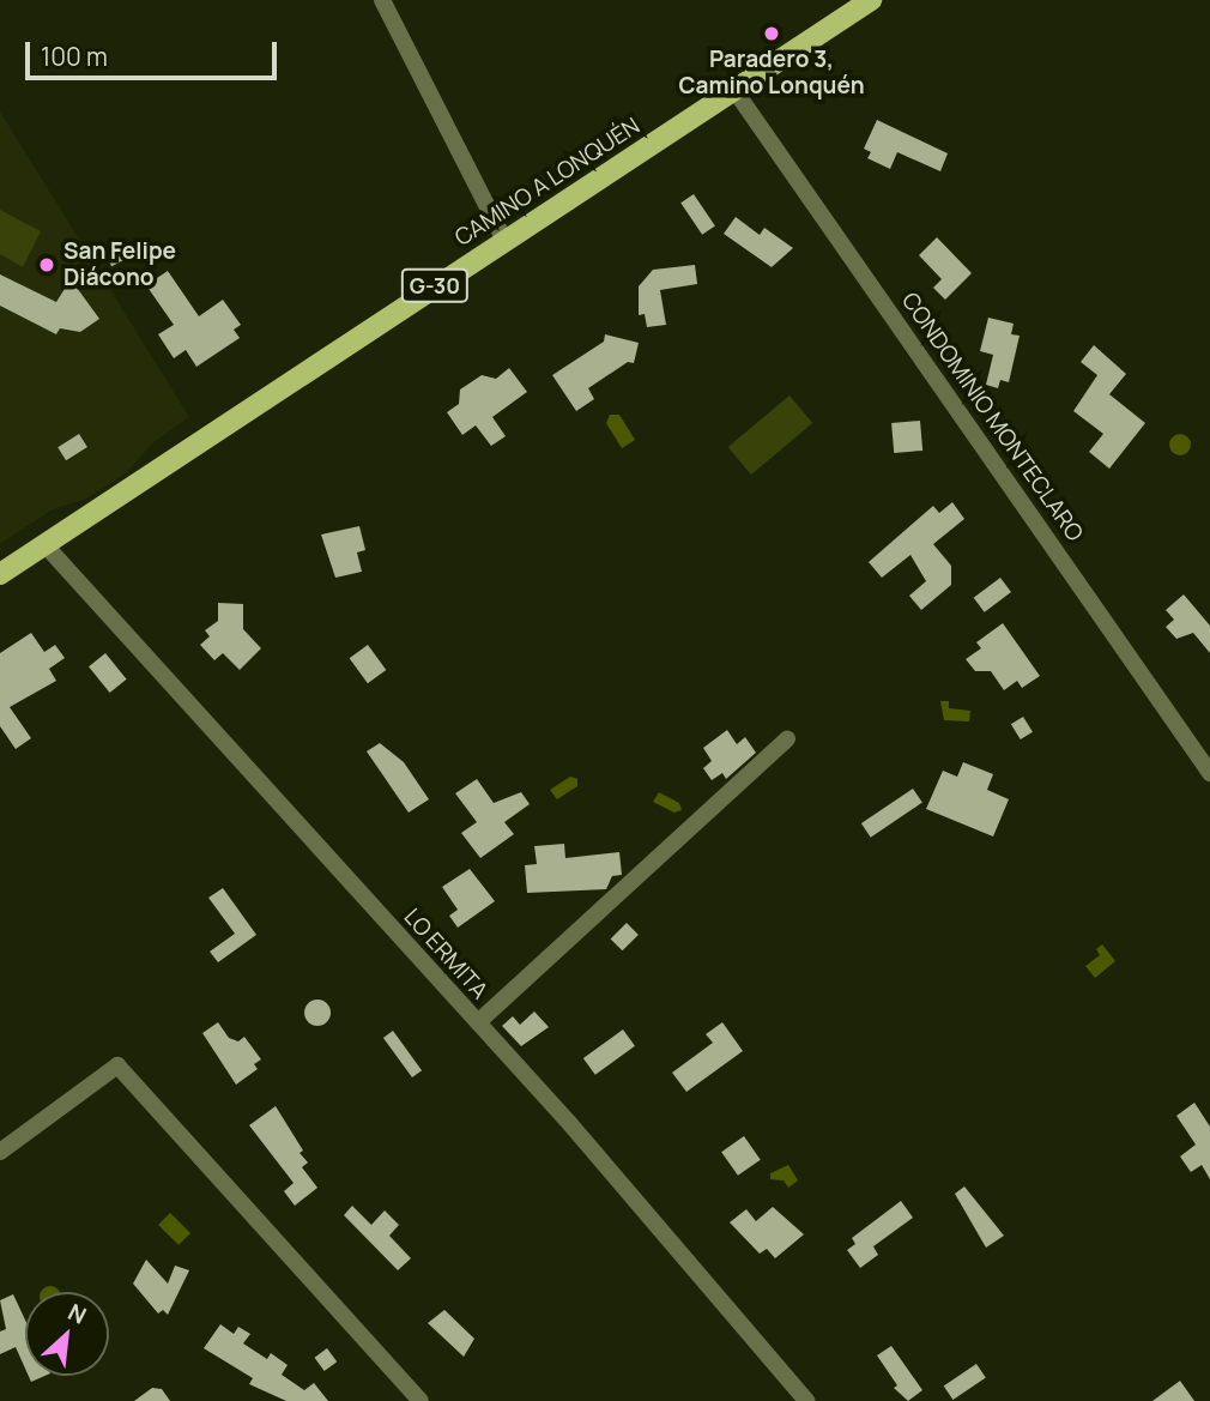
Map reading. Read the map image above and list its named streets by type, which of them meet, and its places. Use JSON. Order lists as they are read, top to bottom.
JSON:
{
  "streets": {
    "main road": ["CAMINO A LONQUÉN", "G-30"],
    "street": ["CONDOMINIO MONTECLARO", "LO ERMITA"]
  },
  "crossings": [
    ["CAMINO A LONQUÉN", "CONDOMINIO MONTECLARO"],
    ["CAMINO A LONQUÉN", "LO ERMITA"]
  ],
  "places": ["Paradero 3, Camino Lonquén", "San Felipe Diácono"],
  "scale_bar": "100 m",
  "north": "top right"
}
